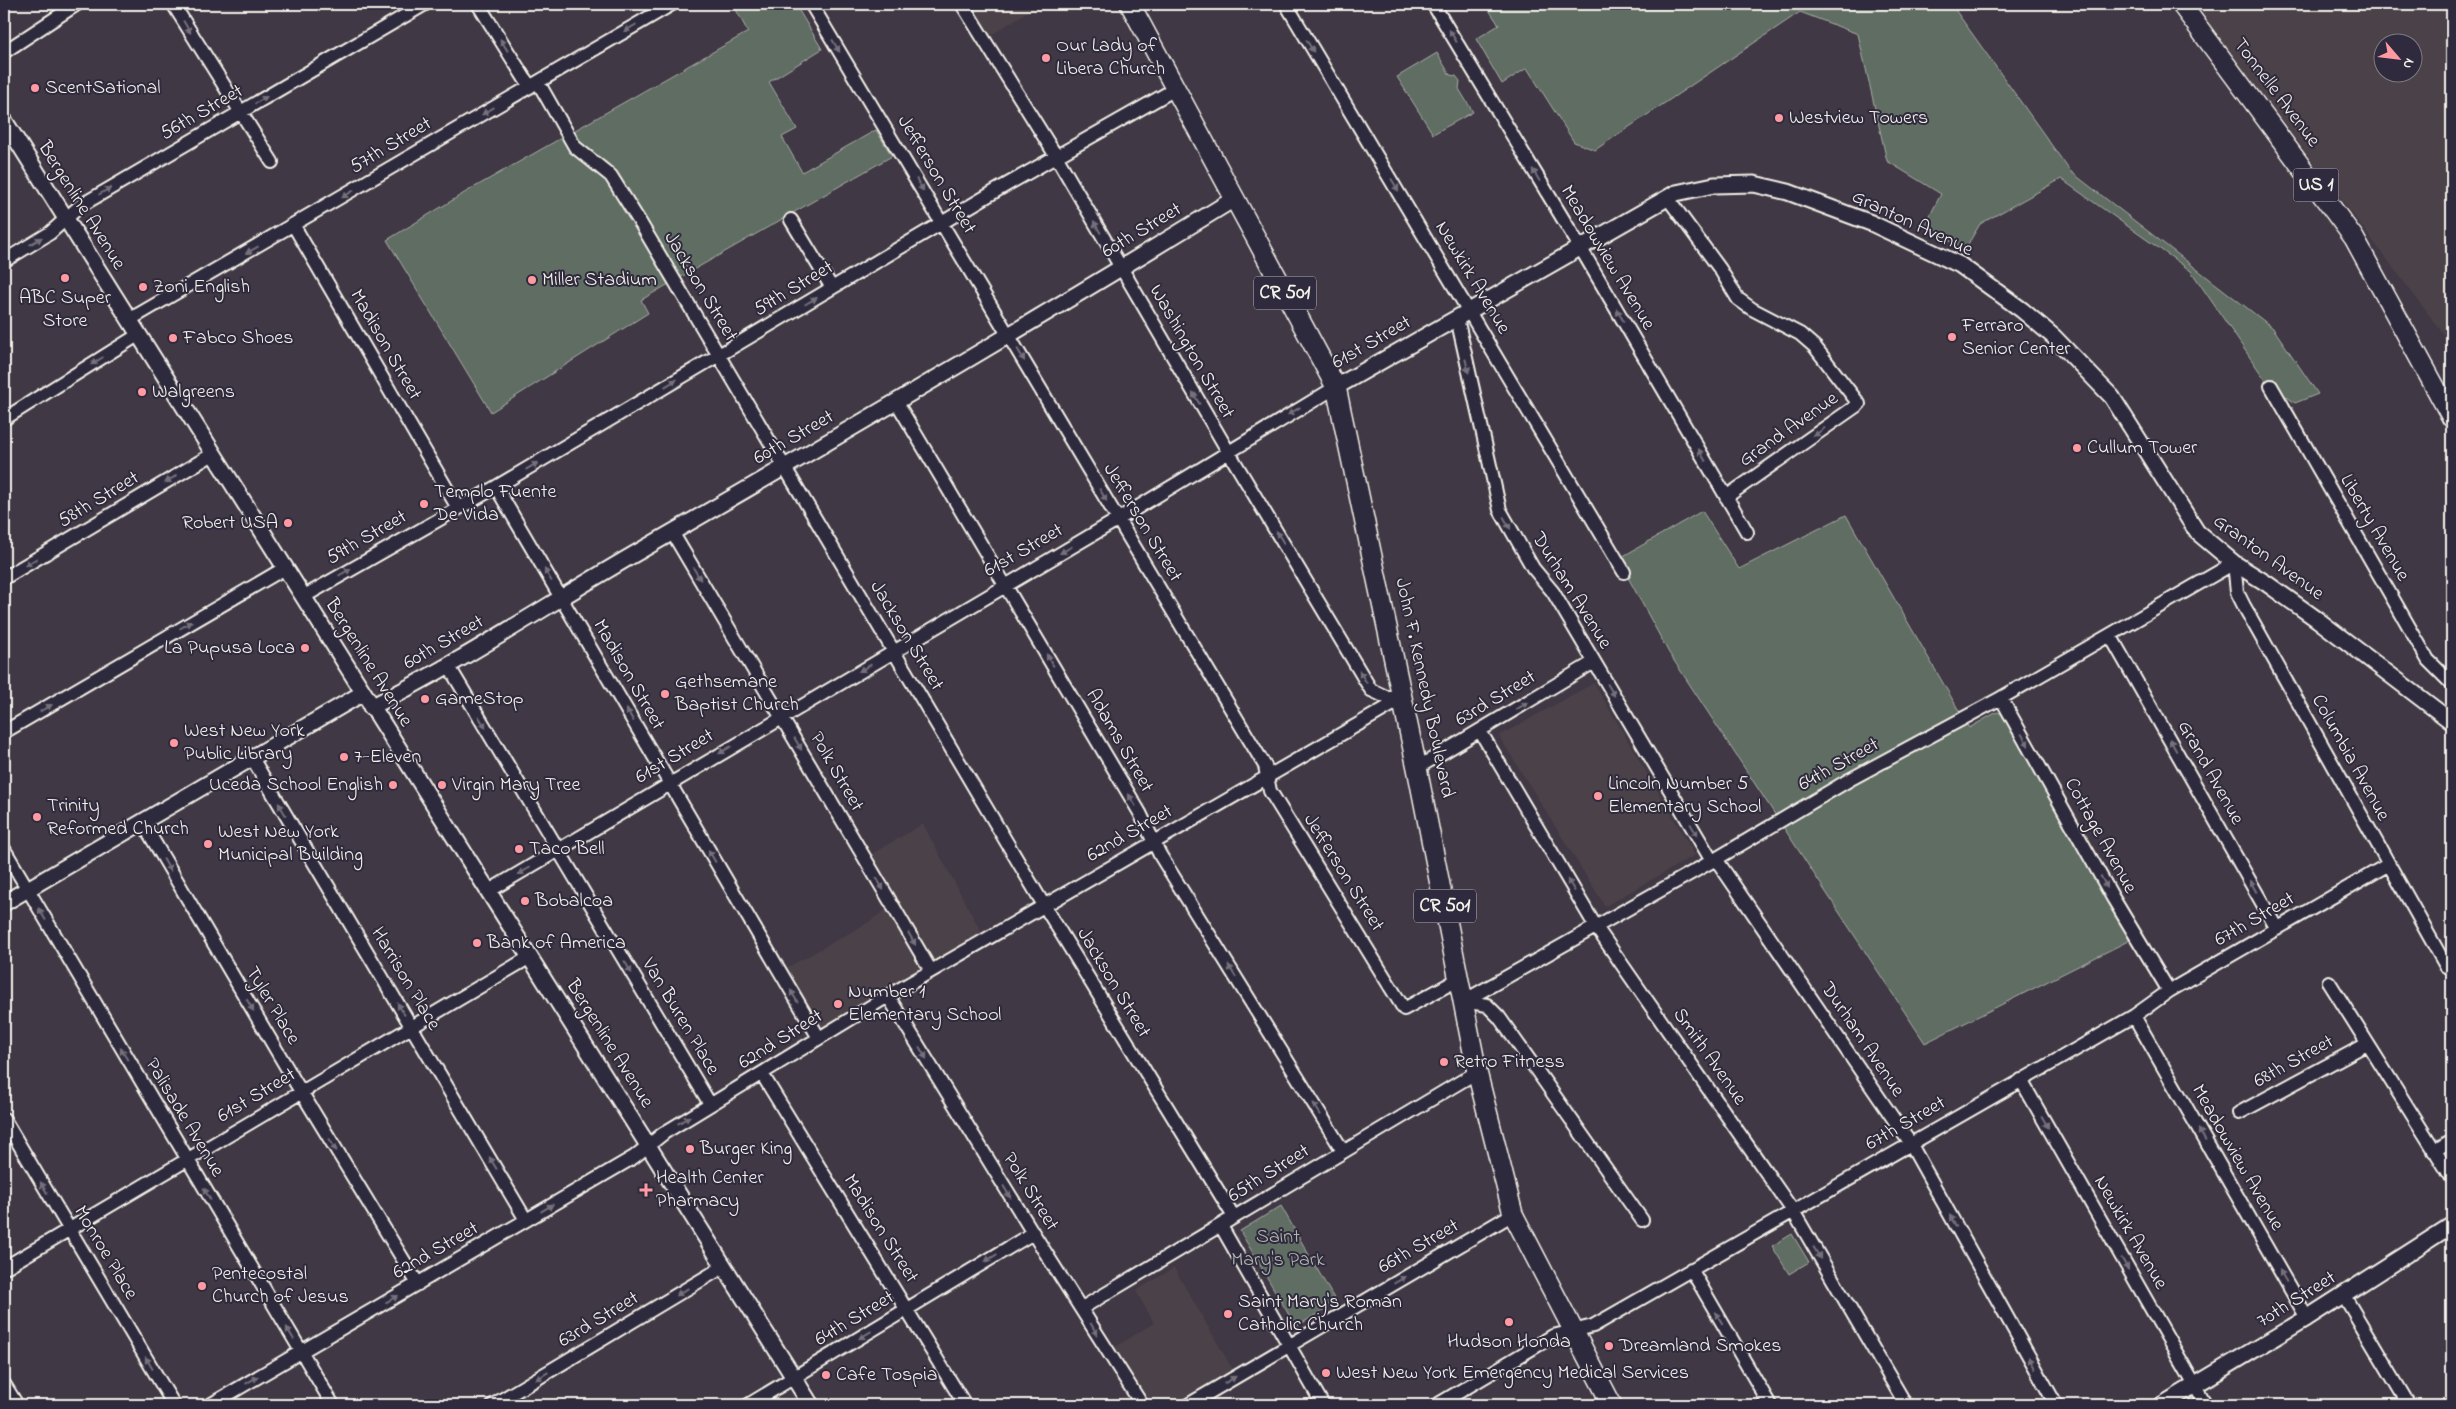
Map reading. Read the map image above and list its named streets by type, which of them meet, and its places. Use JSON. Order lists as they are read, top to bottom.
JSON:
{
  "streets": {
    "main road": [
      "Tonnelle Avenue",
      "US 1",
      "CR 501",
      "John F. Kennedy Boulevard"
    ],
    "street": [
      "56th Street",
      "57th Street",
      "Jefferson Street",
      "Bergenline Avenue",
      "Granton Avenue",
      "60th Street",
      "Meadowview Avenue",
      "Newkirk Avenue",
      "Jackson Street",
      "59th Street",
      "61st Street",
      "Madison Street",
      "Washington Street",
      "Grand Avenue",
      "58th Street",
      "Liberty Avenue",
      "Durham Avenue",
      "63rd Street",
      "Adams Street",
      "Columbia Avenue",
      "64th Street",
      "Polk Street",
      "62nd Street",
      "Cottage Avenue",
      "67th Street",
      "Harrison Place",
      "Tyler Place",
      "Van Buren Place",
      "Smith Avenue",
      "68th Street",
      "Palisade Avenue",
      "65th Street",
      "66th Street",
      "Monroe Place",
      "70th Street"
    ]
  },
  "crossings": [
    ["56th Street", "Bergenline Avenue"],
    ["57th Street", "Bergenline Avenue"],
    ["57th Street", "Jackson Street"],
    ["57th Street", "Madison Street"],
    ["Jefferson Street", "60th Street"],
    ["Jefferson Street", "59th Street"],
    ["Jefferson Street", "61st Street"],
    ["Jefferson Street", "John F. Kennedy Boulevard"],
    ["Jefferson Street", "62nd Street"],
    ["Bergenline Avenue", "60th Street"],
    ["Bergenline Avenue", "59th Street"],
    ["Bergenline Avenue", "61st Street"],
    ["Bergenline Avenue", "58th Street"],
    ["Bergenline Avenue", "63rd Street"],
    ["Bergenline Avenue", "64th Street"],
    ["Bergenline Avenue", "62nd Street"],
    ["Granton Avenue", "Meadowview Avenue"],
    ["Granton Avenue", "61st Street"],
    ["Granton Avenue", "Grand Avenue"],
    ["Granton Avenue", "Columbia Avenue"],
    ["Granton Avenue", "64th Street"],
    ["60th Street", "Jackson Street"],
    ["60th Street", "Madison Street"],
    ["60th Street", "Washington Street"],
    ["60th Street", "John F. Kennedy Boulevard"],
    ["60th Street", "Adams Street"],
    ["60th Street", "Polk Street"],
    ["60th Street", "Van Buren Place"],
    ["Meadowview Avenue", "61st Street"],
    ["Meadowview Avenue", "Grand Avenue"],
    ["Meadowview Avenue", "67th Street"],
    ["Meadowview Avenue", "70th Street"],
    ["Newkirk Avenue", "61st Street"],
    ["Newkirk Avenue", "Durham Avenue"],
    ["Newkirk Avenue", "67th Street"],
    ["Newkirk Avenue", "70th Street"],
    ["Jackson Street", "59th Street"],
    ["Jackson Street", "61st Street"],
    ["Jackson Street", "62nd Street"],
    ["Jackson Street", "65th Street"],
    ["59th Street", "Madison Street"],
    ["59th Street", "Washington Street"],
    ["59th Street", "John F. Kennedy Boulevard"],
    ["61st Street", "Madison Street"],
    ["61st Street", "Washington Street"],
    ["61st Street", "Durham Avenue"],
    ["61st Street", "John F. Kennedy Boulevard"],
    ["61st Street", "Adams Street"],
    ["61st Street", "Polk Street"],
    ["61st Street", "Harrison Place"],
    ["61st Street", "Tyler Place"],
    ["61st Street", "Van Buren Place"],
    ["61st Street", "Palisade Avenue"],
    ["61st Street", "Monroe Place"],
    ["Madison Street", "64th Street"],
    ["Madison Street", "62nd Street"],
    ["Washington Street", "John F. Kennedy Boulevard"],
    ["Washington Street", "62nd Street"],
    ["Grand Avenue", "64th Street"],
    ["Grand Avenue", "67th Street"],
    ["Durham Avenue", "63rd Street"],
    ["Durham Avenue", "64th Street"],
    ["Durham Avenue", "67th Street"],
    ["John F. Kennedy Boulevard", "63rd Street"],
    ["John F. Kennedy Boulevard", "64th Street"],
    ["John F. Kennedy Boulevard", "62nd Street"],
    ["John F. Kennedy Boulevard", "67th Street"],
    ["John F. Kennedy Boulevard", "65th Street"],
    ["John F. Kennedy Boulevard", "66th Street"],
    ["63rd Street", "Smith Avenue"],
    ["Adams Street", "62nd Street"],
    ["Adams Street", "65th Street"],
    ["Columbia Avenue", "64th Street"],
    ["Columbia Avenue", "67th Street"],
    ["64th Street", "Polk Street"],
    ["64th Street", "Cottage Avenue"],
    ["64th Street", "Smith Avenue"],
    ["Polk Street", "62nd Street"],
    ["Polk Street", "65th Street"],
    ["62nd Street", "Harrison Place"],
    ["62nd Street", "Tyler Place"],
    ["62nd Street", "Van Buren Place"],
    ["62nd Street", "Palisade Avenue"],
    ["Cottage Avenue", "67th Street"],
    ["67th Street", "Smith Avenue"]
  ],
  "one_way": [
    "56th Street",
    "57th Street",
    "Jefferson Street",
    "Meadowview Avenue",
    "Newkirk Avenue",
    "59th Street",
    "Madison Street",
    "Washington Street",
    "58th Street",
    "Adams Street",
    "Polk Street",
    "Cottage Avenue",
    "Harrison Place",
    "Tyler Place",
    "Van Buren Place",
    "Palisade Avenue",
    "66th Street",
    "Monroe Place"
  ],
  "parks": ["Saint Mary's Park"],
  "places": {
    "other": [
      "Our Lady of Libera Church",
      "ScentSational",
      "Westview Towers",
      "ABC Super Store",
      "Miller Stadium",
      "Zoni English",
      "Ferraro Senior Center",
      "Fabco Shoes",
      "Walgreens",
      "Cullum Tower",
      "Templo Fuente De Vida",
      "Robert USA",
      "La Pupusa Loca",
      "Gethsemane Baptist Church",
      "GameStop",
      "West New York Public Library",
      "7-Eleven",
      "Uceda School English",
      "Virgin Mary Tree",
      "Lincoln Number 5 Elementary School",
      "Trinity Reformed Church",
      "West New York Municipal Building",
      "Taco Bell",
      "Bobalcoa",
      "Bank of America",
      "Number 1 Elementary School",
      "Retro Fitness",
      "Burger King",
      "Pentecostal Church of Jesus",
      "Saint Mary's Roman Catholic Church",
      "Hudson Honda",
      "Dreamland Smokes",
      "West New York Emergency Medical Services",
      "Cafe Tospia"
    ],
    "health": ["Health Center Pharmacy"]
  },
  "north": "bottom right"
}
